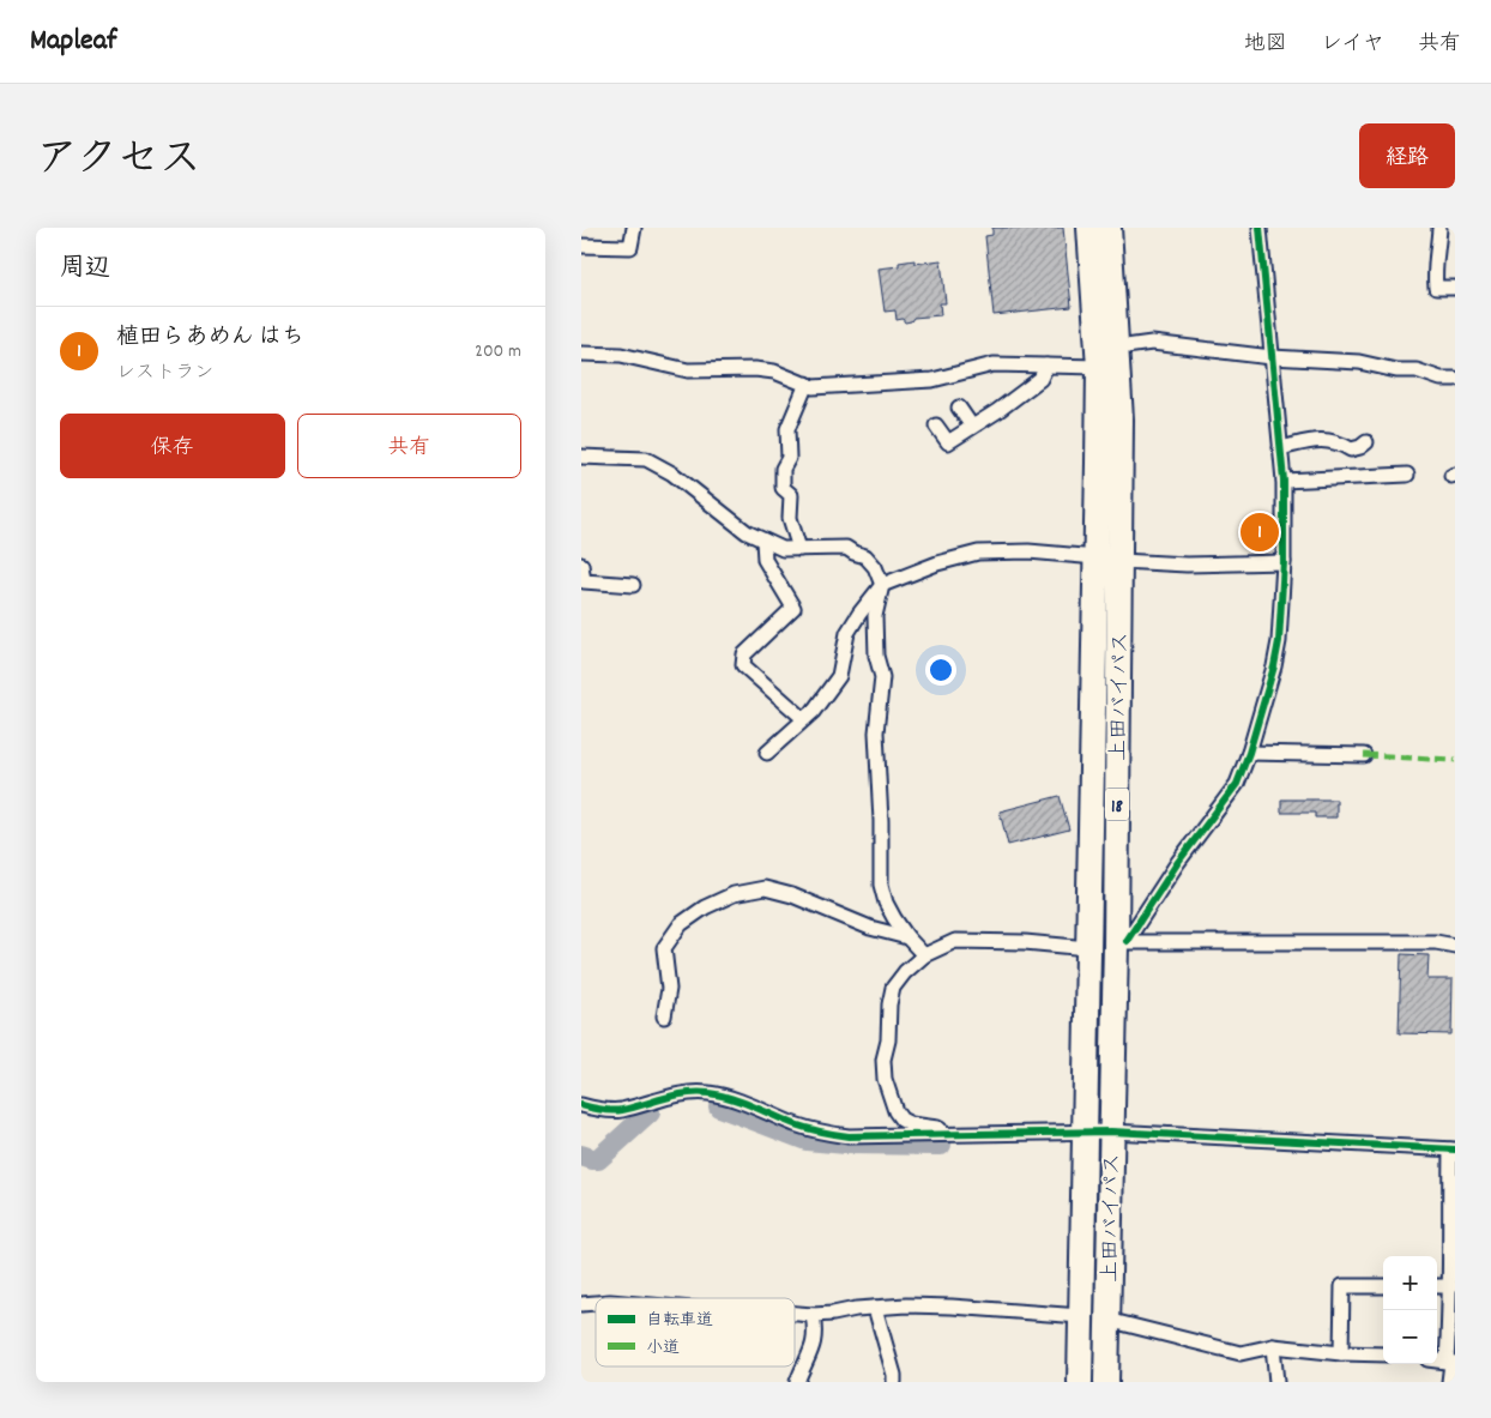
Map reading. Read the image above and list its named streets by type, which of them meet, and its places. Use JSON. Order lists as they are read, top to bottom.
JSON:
{
  "streets": {
    "highway": ["上田バイパス", "18"]
  },
  "legend": ["自転車道", "小道"],
  "page": {
    "header": "Mapleaf",
    "nav": ["地図", "レイヤ", "共有"],
    "title": "アクセス",
    "buttons": [
      "経路",
      ["保存", "共有"]
    ],
    "heading": "周辺",
    "list": [
      {
        "mark": "1",
        "name": "植田らあめん はち",
        "note": "レストラン",
        "value": "200 m"
      }
    ],
    "pins": "1",
    "map_buttons": ["+", "−"]
  }
}
